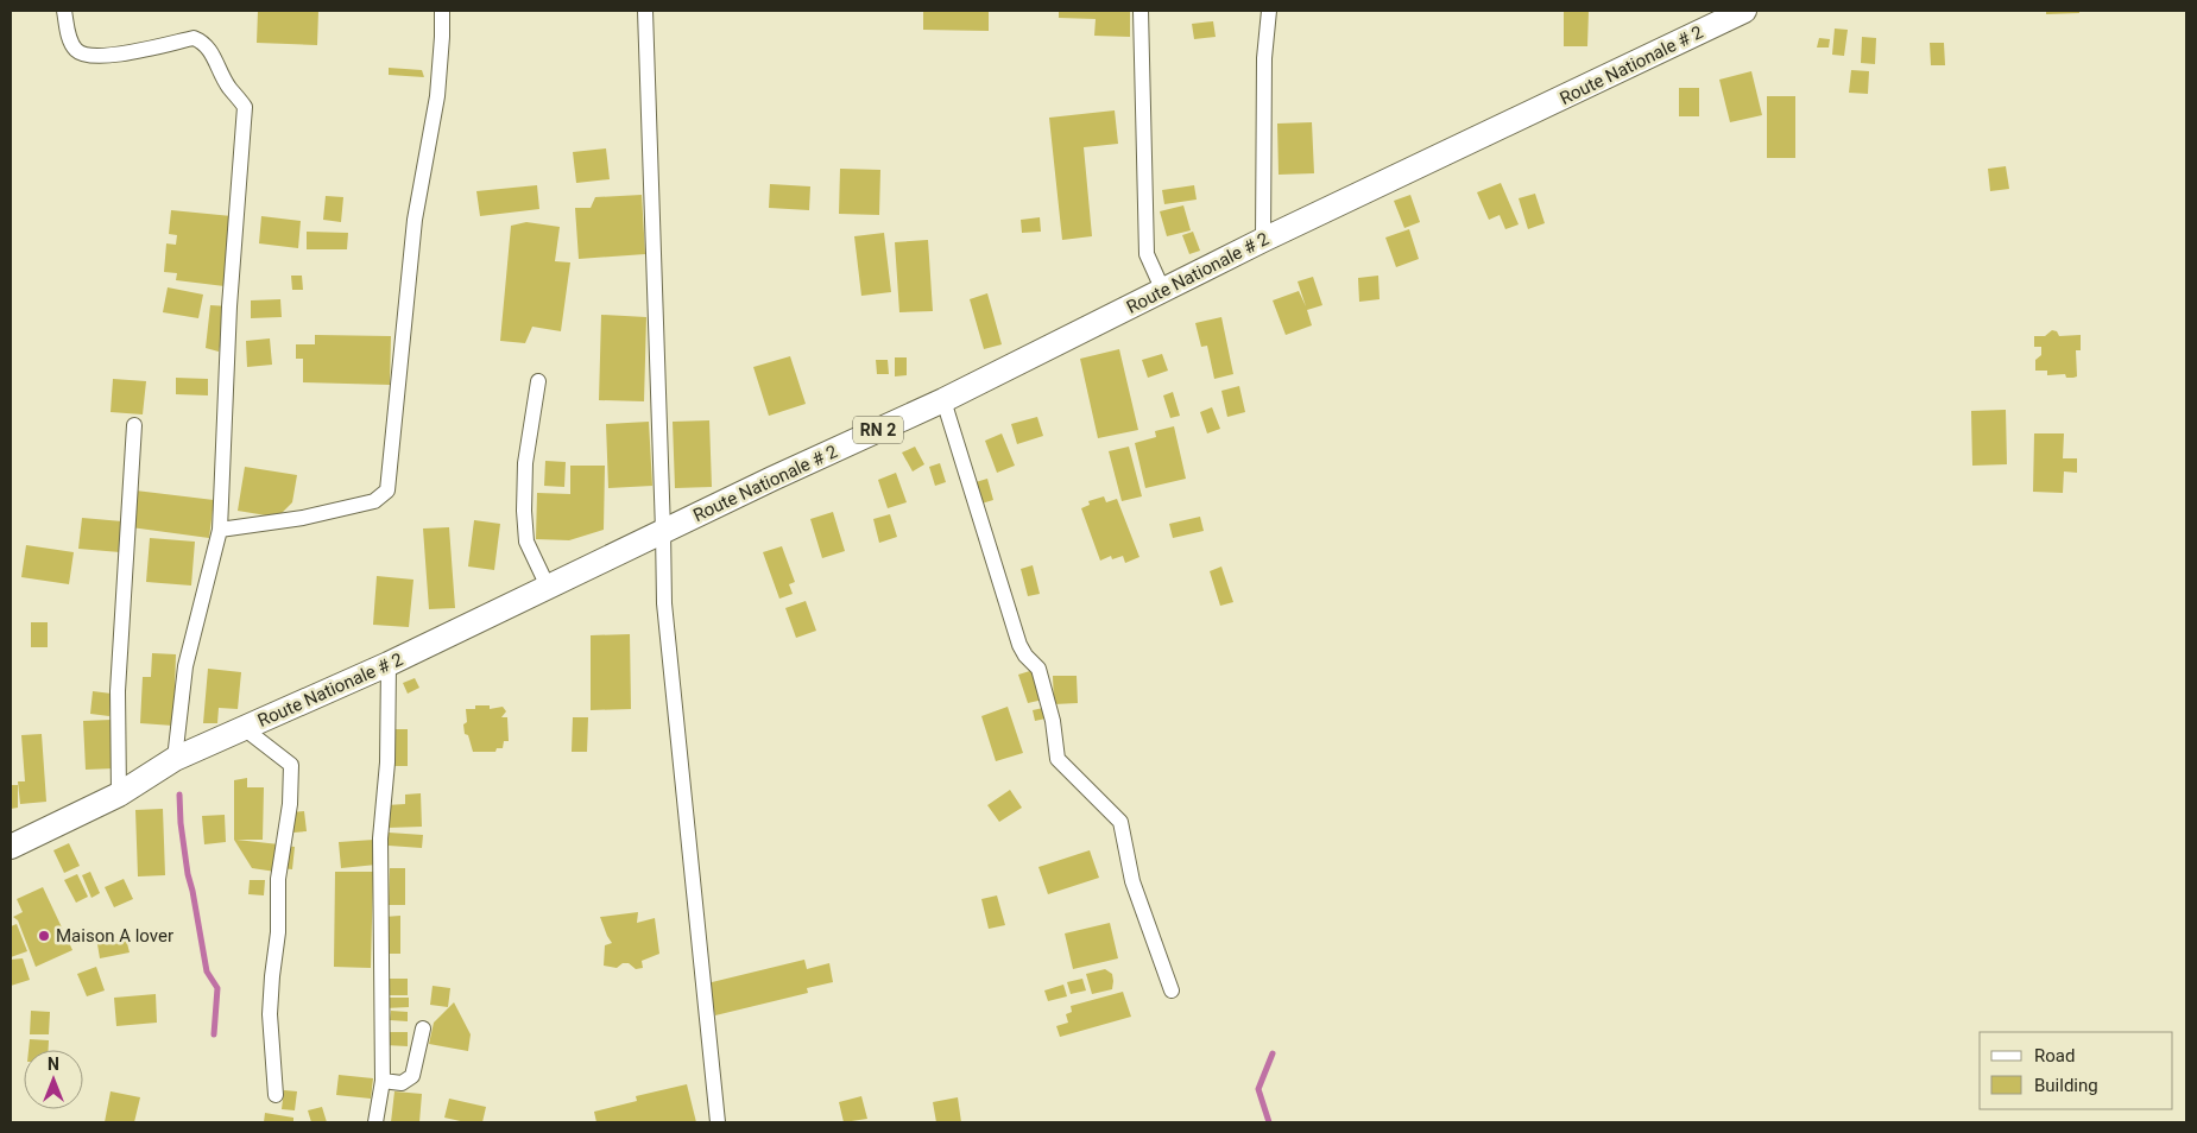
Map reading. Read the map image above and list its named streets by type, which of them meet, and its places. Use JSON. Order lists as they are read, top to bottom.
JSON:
{
  "streets": {
    "main road": ["Route Nationale # 2", "RN 2"]
  },
  "places": ["Maison A lover"],
  "legend": ["Road", "Building"],
  "north": "top"
}
